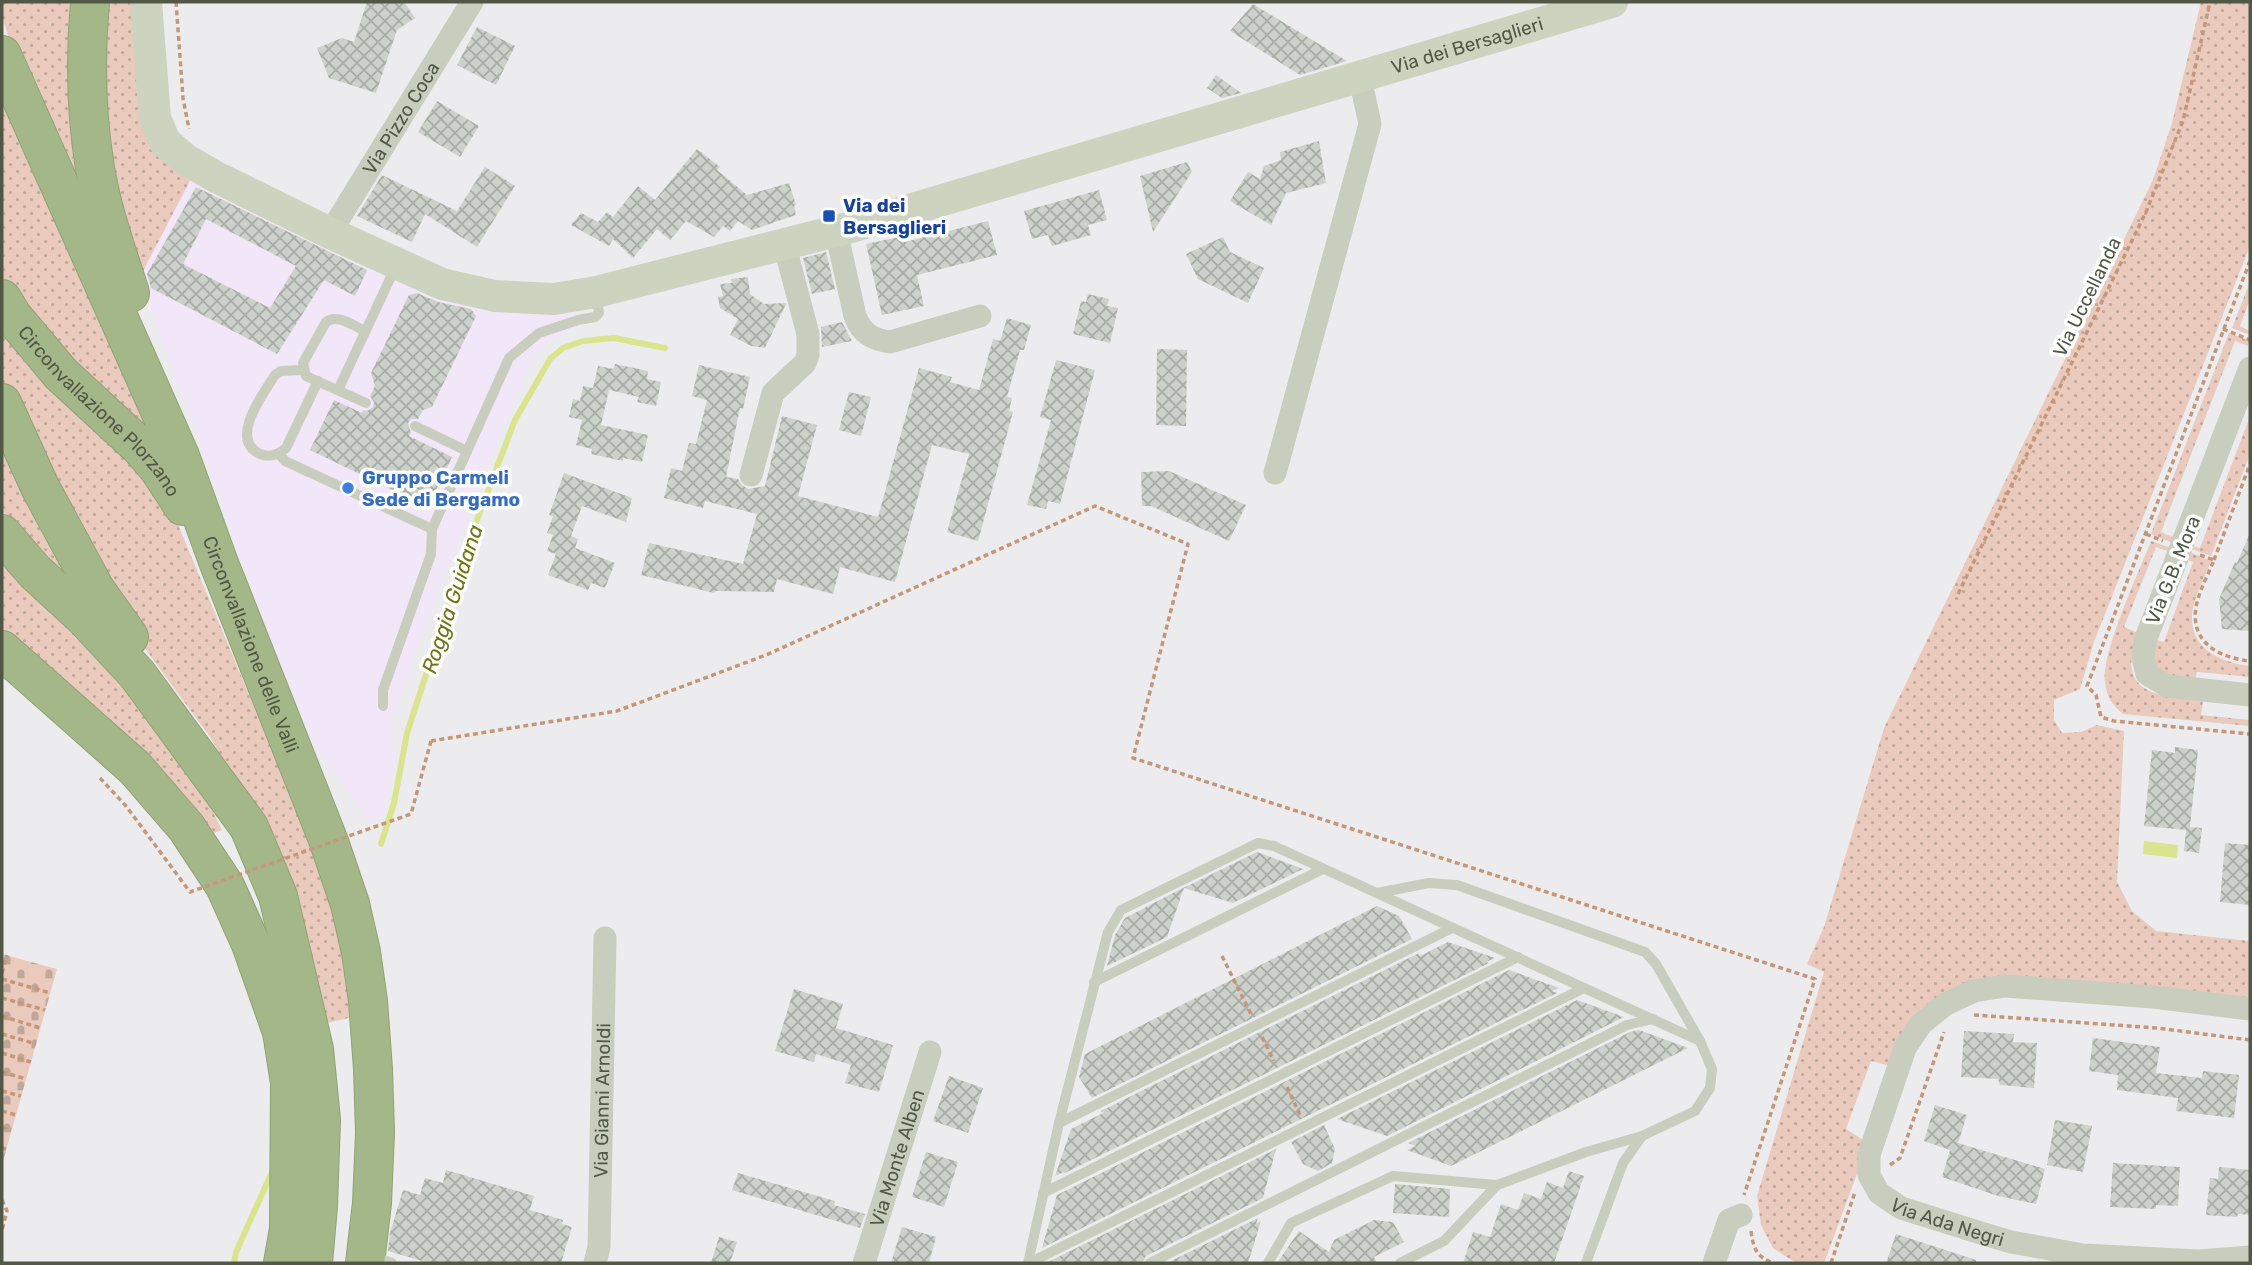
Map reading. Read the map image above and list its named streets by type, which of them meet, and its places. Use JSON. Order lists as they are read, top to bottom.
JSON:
{
  "streets": {
    "highway": ["Circonvallazione Plorzano", "Circonvallazione delle Valli"],
    "street": [
      "Via dei Bersaglieri",
      "Via Pizzo Coca",
      "Via G.B. Mora",
      "Via Gianni Arnoldi",
      "Via Monte Alben",
      "Via Ada Negri"
    ],
    "path": ["Via Uccellanda"]
  },
  "crossings": [
    ["Via dei Bersaglieri", "Via Pizzo Coca"],
    ["Circonvallazione Plorzano", "Circonvallazione delle Valli"]
  ],
  "water": ["Roggia Guidana"],
  "places": {
    "transit": ["Via dei Bersaglieri"],
    "other": ["Gruppo Carmeli Sede di Bergamo"]
  }
}
